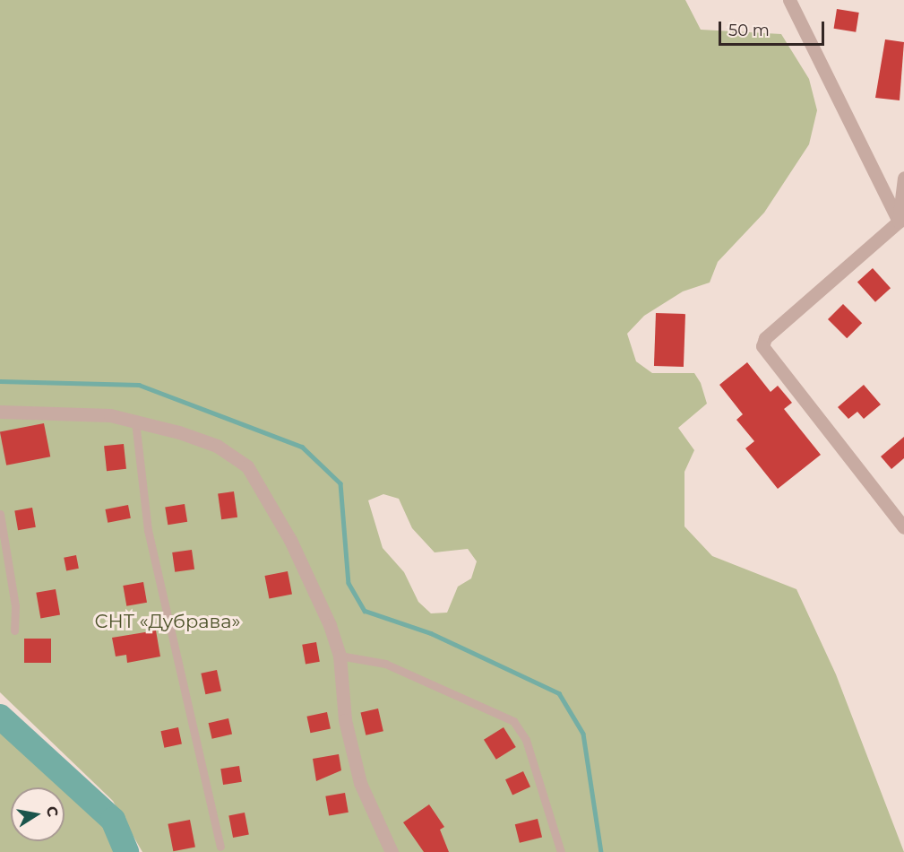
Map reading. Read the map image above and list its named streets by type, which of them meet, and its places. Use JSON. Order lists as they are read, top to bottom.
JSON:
{
  "parks": ["СНТ «Дубрава»"],
  "scale_bar": "50 m",
  "north": "right"
}
